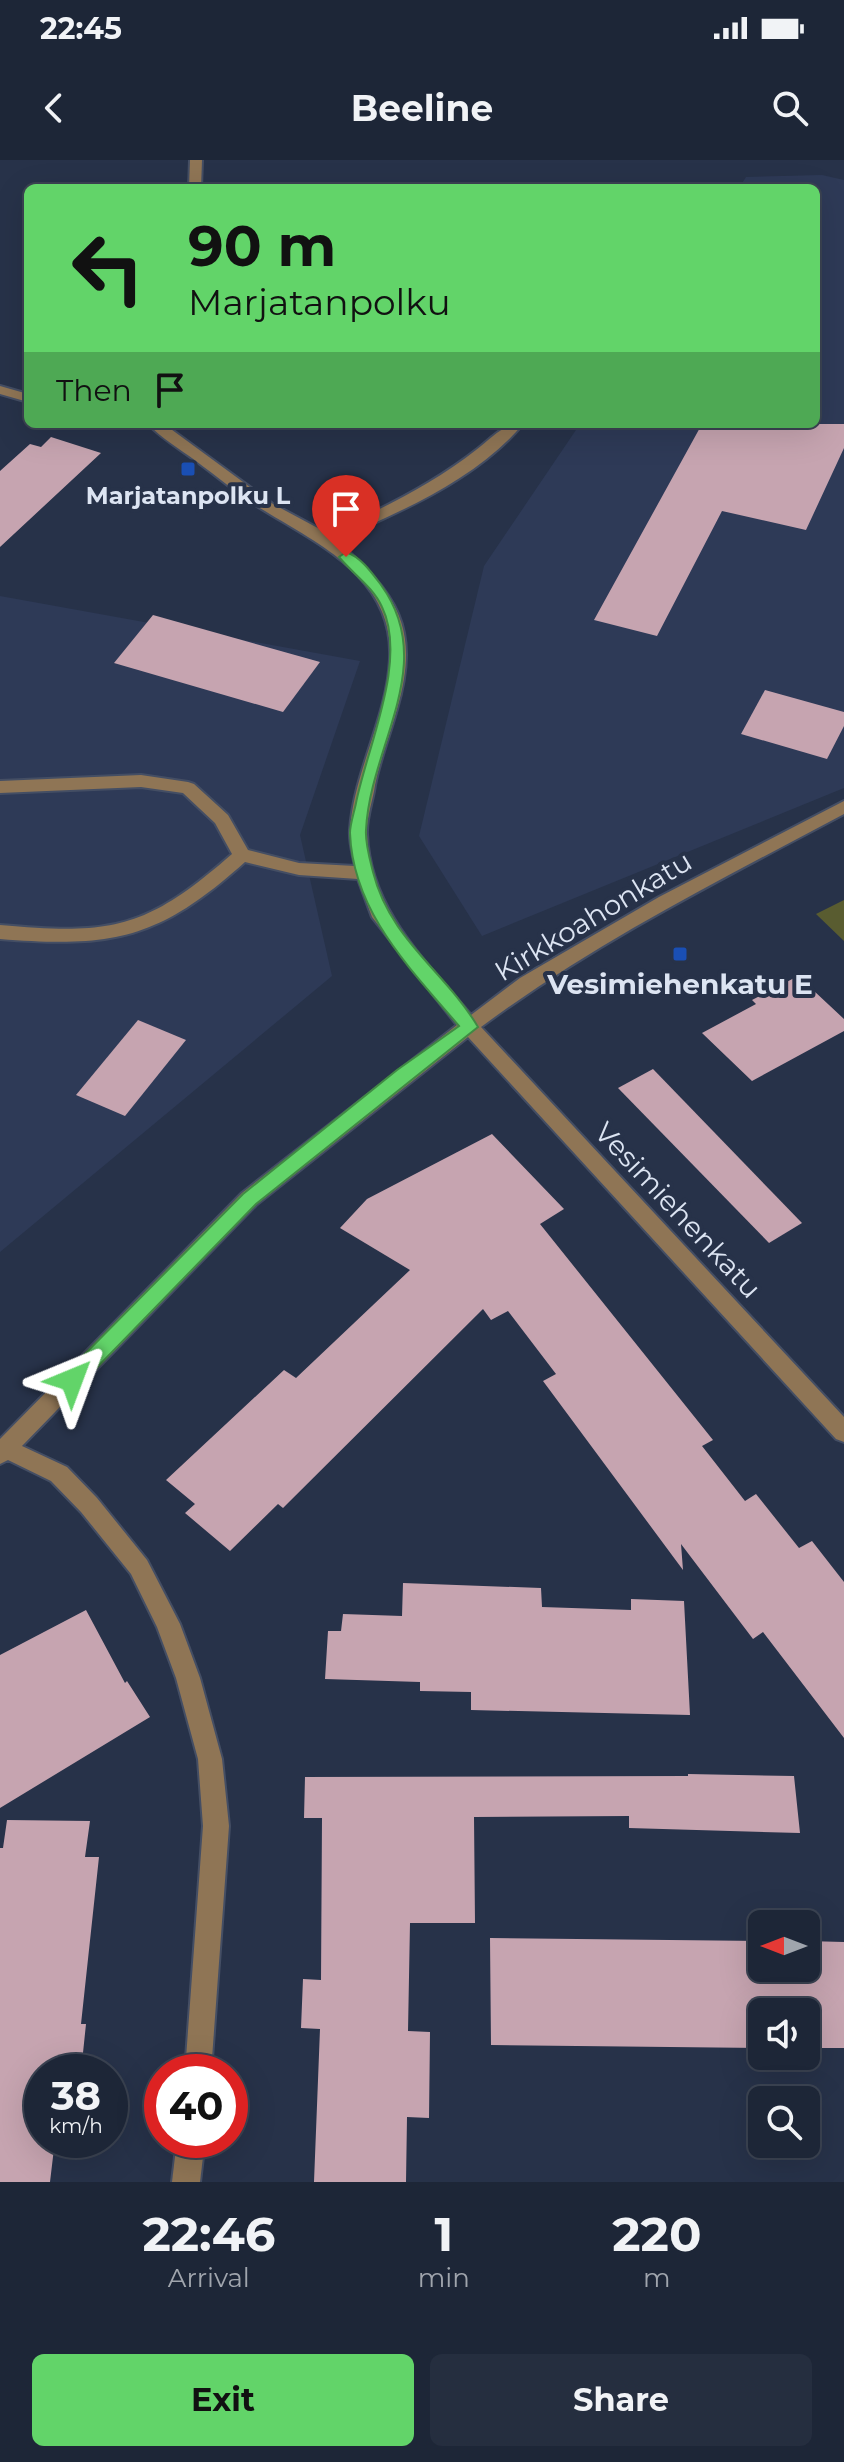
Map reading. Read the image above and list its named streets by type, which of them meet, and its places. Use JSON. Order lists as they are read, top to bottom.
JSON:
{
  "streets": {
    "street": ["Kirkkoahonkatu", "Vesimiehenkatu"]
  },
  "crossings": [
    ["Kirkkoahonkatu", "Vesimiehenkatu"]
  ],
  "places": {
    "transit": ["Marjatanpolku L", "Vesimiehenkatu E"]
  },
  "north": "left",
  "page": {
    "status": "22:45",
    "header": "Beeline",
    "turn": ["90 m", "Marjatanpolku"],
    "then": "Then",
    "speed": "38 km/h",
    "limit": "40",
    "eta": [
      "22:46",
      "Arrival",
      "1",
      "min",
      "220",
      "m"
    ],
    "buttons": ["Exit", "Share"]
  }
}
